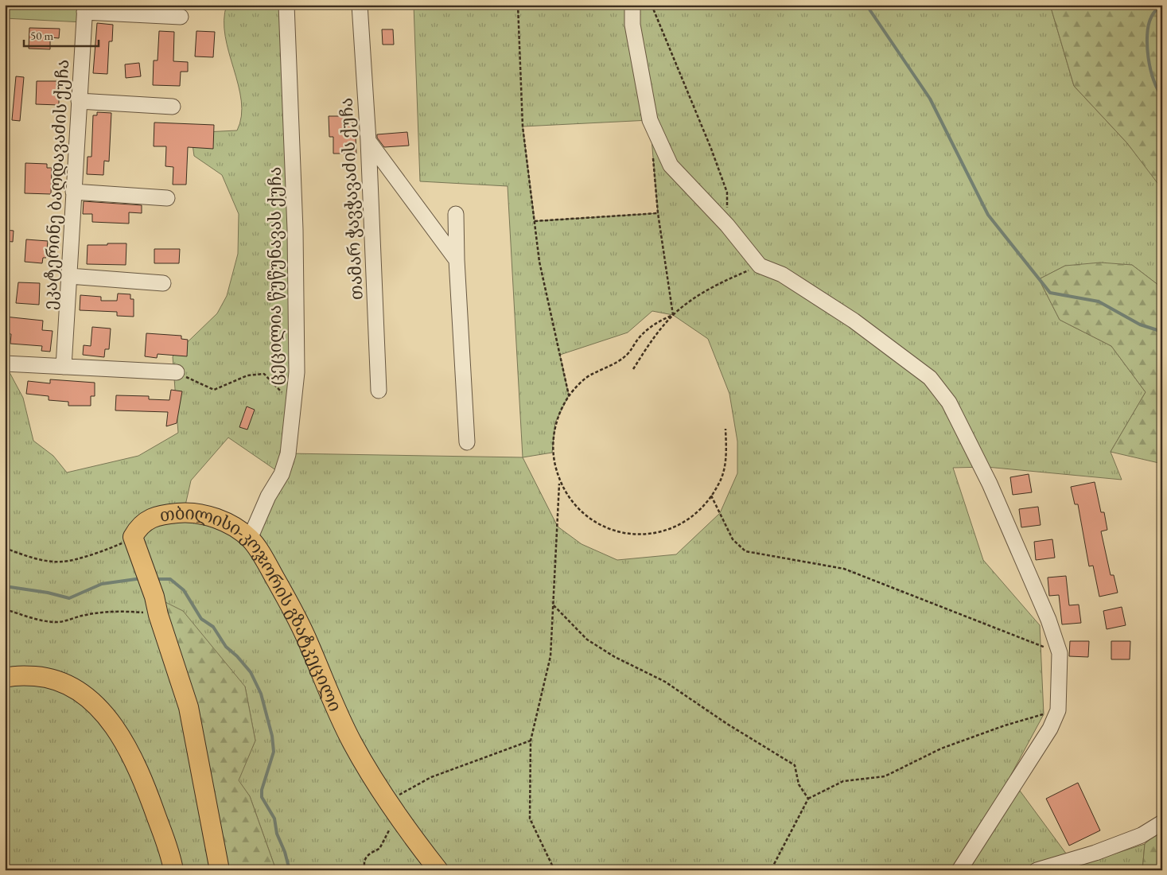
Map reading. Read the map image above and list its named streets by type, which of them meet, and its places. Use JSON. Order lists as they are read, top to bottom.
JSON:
{
  "streets": {
    "main road": ["თბილისი-კოჯორის გზატკეცილი"],
    "street": ["ეკატერინე ბაღდავაძის ქუჩა", "თამარ ჭავჭავაძის ქუჩა", "ცეცილია წუწუნავას ქუჩა"]
  },
  "crossings": [
    ["ცეცილია წუწუნავას ქუჩა", "თბილისი-კოჯორის გზატკეცილი"]
  ],
  "scale_bar": "50 m"
}
